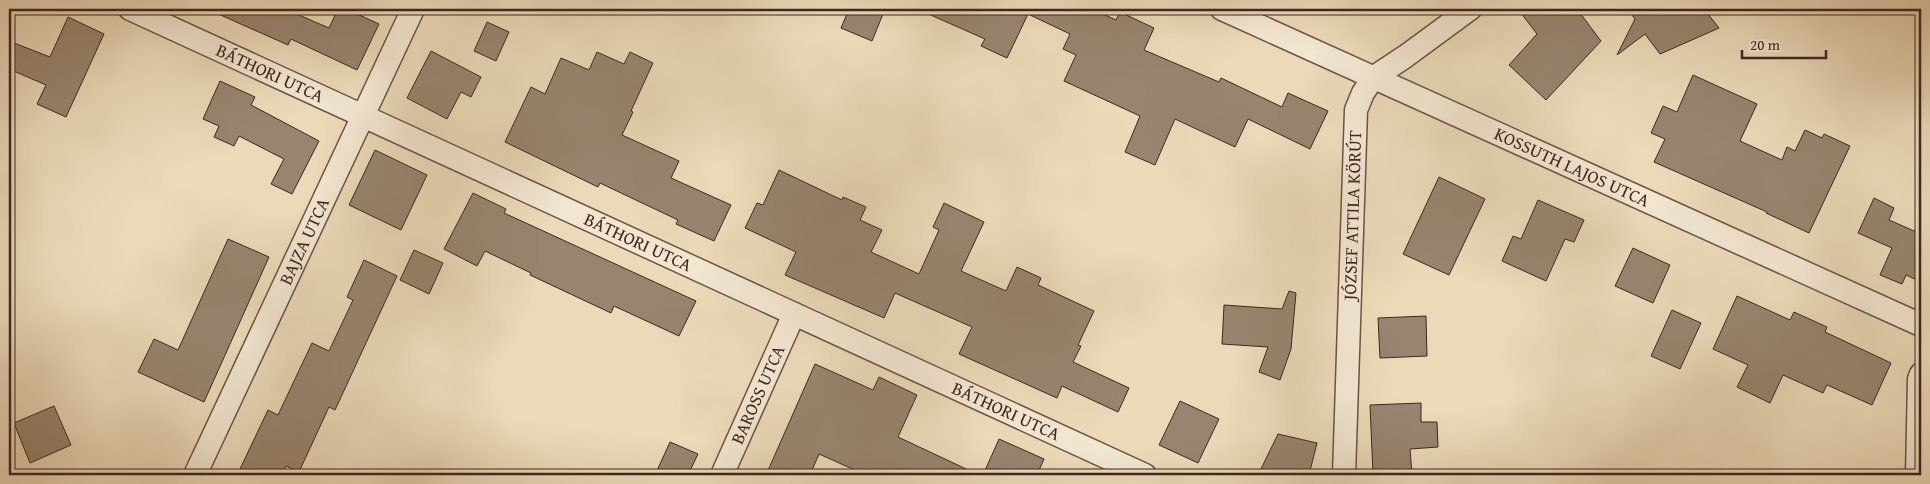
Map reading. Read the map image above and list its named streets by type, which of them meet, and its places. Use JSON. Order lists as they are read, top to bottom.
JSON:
{
  "streets": {
    "street": [
      "BÁTHORI UTCA",
      "KOSSUTH LAJOS UTCA",
      "JÓZSEF ATTILA KÖRÚT",
      "BAJZA UTCA",
      "BAROSS UTCA"
    ]
  },
  "crossings": [
    ["BÁTHORI UTCA", "BAJZA UTCA"],
    ["BÁTHORI UTCA", "BAROSS UTCA"],
    ["KOSSUTH LAJOS UTCA", "JÓZSEF ATTILA KÖRÚT"]
  ],
  "scale_bar": "20 m"
}
